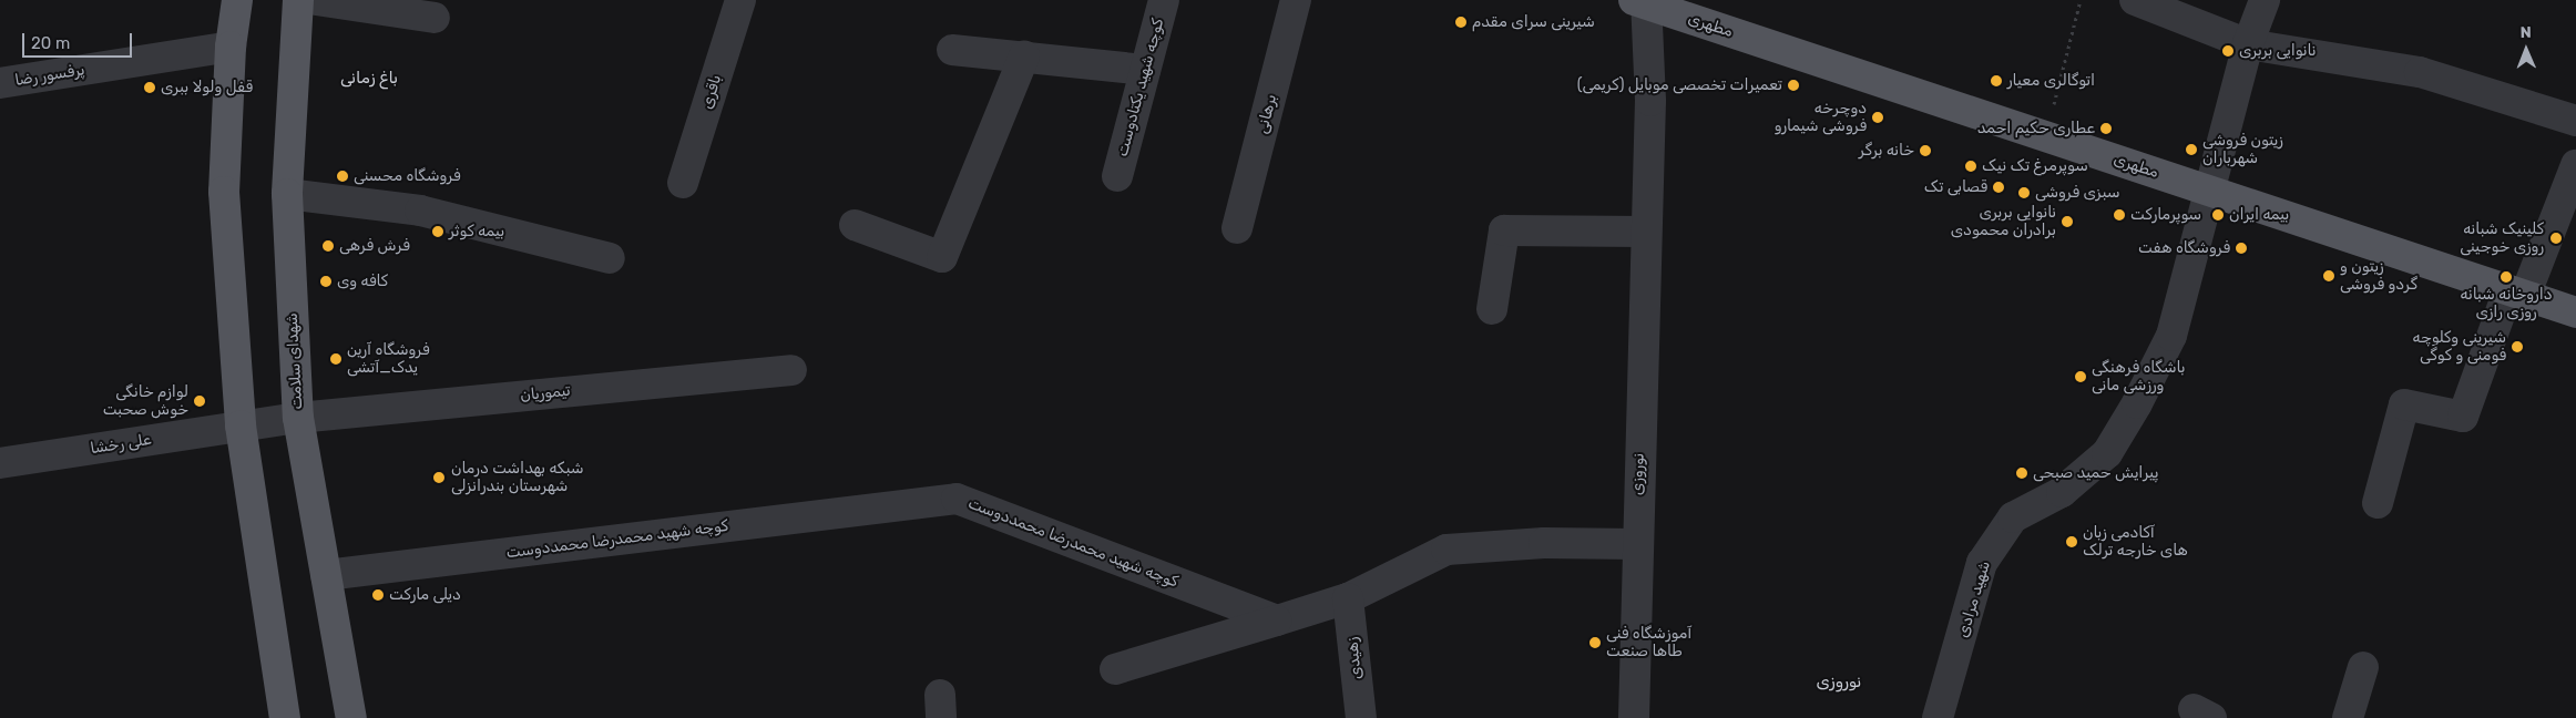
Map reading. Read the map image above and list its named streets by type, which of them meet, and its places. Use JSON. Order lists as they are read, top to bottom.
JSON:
{
  "streets": {
    "main road": ["مطهری", "شهدای سلامت"],
    "street": [
      "پرفسور رضا",
      "کوچه شهید یکتادوست",
      "باقری",
      "برهانی",
      "تیموریان",
      "علی رخشا",
      "نوروزی",
      "کوچه شهید محمدرضا محمددوست",
      "شهید مرادی",
      "زهیدی"
    ]
  },
  "crossings": [
    ["مطهری", "نوروزی"],
    ["مطهری", "شهید مرادی"],
    ["شهدای سلامت", "تیموریان"],
    ["شهدای سلامت", "کوچه شهید محمدرضا محمددوست"],
    ["تیموریان", "علی رخشا"]
  ],
  "districts": ["باغ زمانی", "نوروزی"],
  "places": [
    "شیرینی سرای مقدم",
    "نانوایی بربری",
    "اتوگالری معیار",
    "تعمیرات تخصصی موبایل (کریمی)",
    "قفل ولولا ببری",
    "دوچرخه فروشی شیمارو",
    "عطاری حکیم احمد",
    "زیتون فروشی شهرباران",
    "خانه برگر",
    "سوپرمرغ تک نیک",
    "فروشگاه محسنی",
    "قصابی تک",
    "سبزی فروشی",
    "سوپرمارکت",
    "بیمه ایران",
    "نانوایی بربری برادران محمودی",
    "بیمه کوثر",
    "کلینیک شبانه روزی خوجینی",
    "فرش فرهی",
    "فروشگاه هفت",
    "زیتون و گردو فروشی",
    "داروخانه شبانه روزی رازی",
    "کافه وی",
    "شیرینی وکلوچه فومنی و کوگی",
    "فروشگاه آرین یدک_آتشی",
    "باشگاه فرهنگی ورزشی مانی",
    "لوازم خانگی خوش صحبت",
    "پیرایش حمید صبحی",
    "شبکه بهداشت درمان شهرستان بندرانزلی",
    "آکادمی زبان های خارجه ترلک",
    "دیلی مارکت",
    "آموزشگاه فنی طاها صنعت"
  ],
  "scale_bar": "20 m",
  "north": "top"
}
